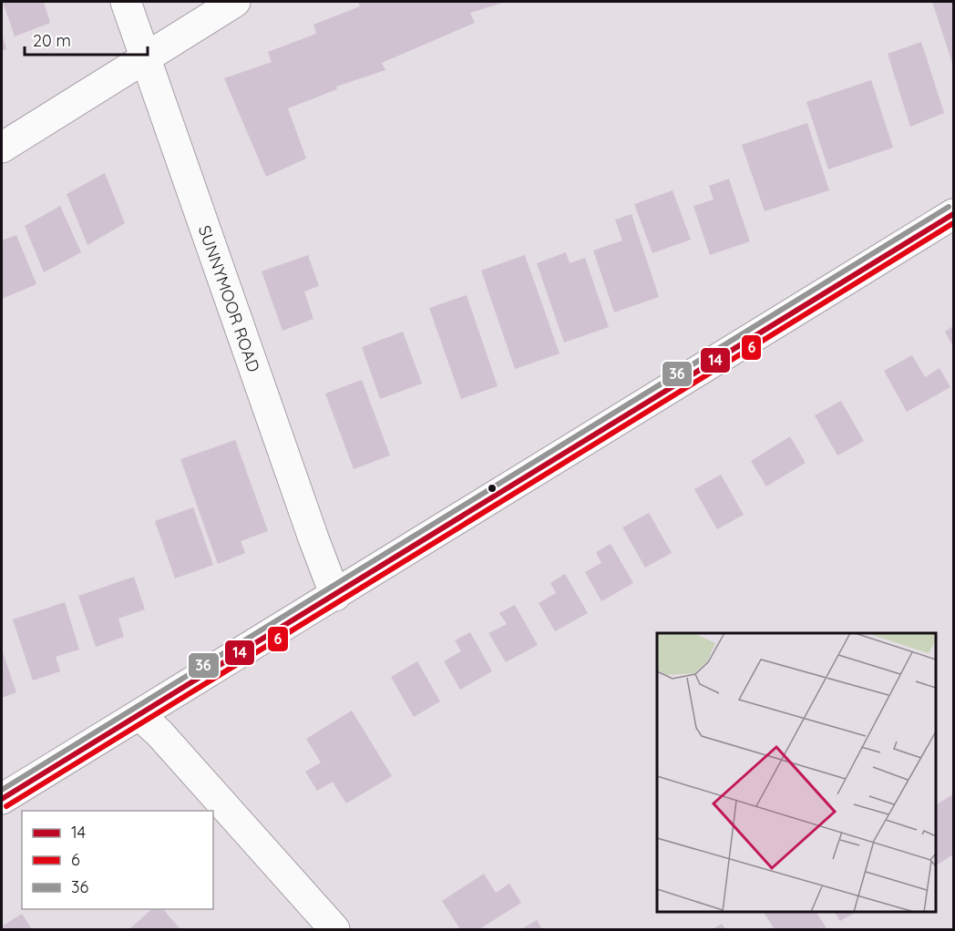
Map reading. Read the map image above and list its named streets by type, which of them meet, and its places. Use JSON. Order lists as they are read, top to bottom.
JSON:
{
  "streets": {
    "street": ["SUNNYMOOR ROAD"]
  },
  "lines": ["transit line 36", "transit line 14", "transit line 6"],
  "legend": ["14", "6", "36"],
  "scale_bar": "20 m"
}
